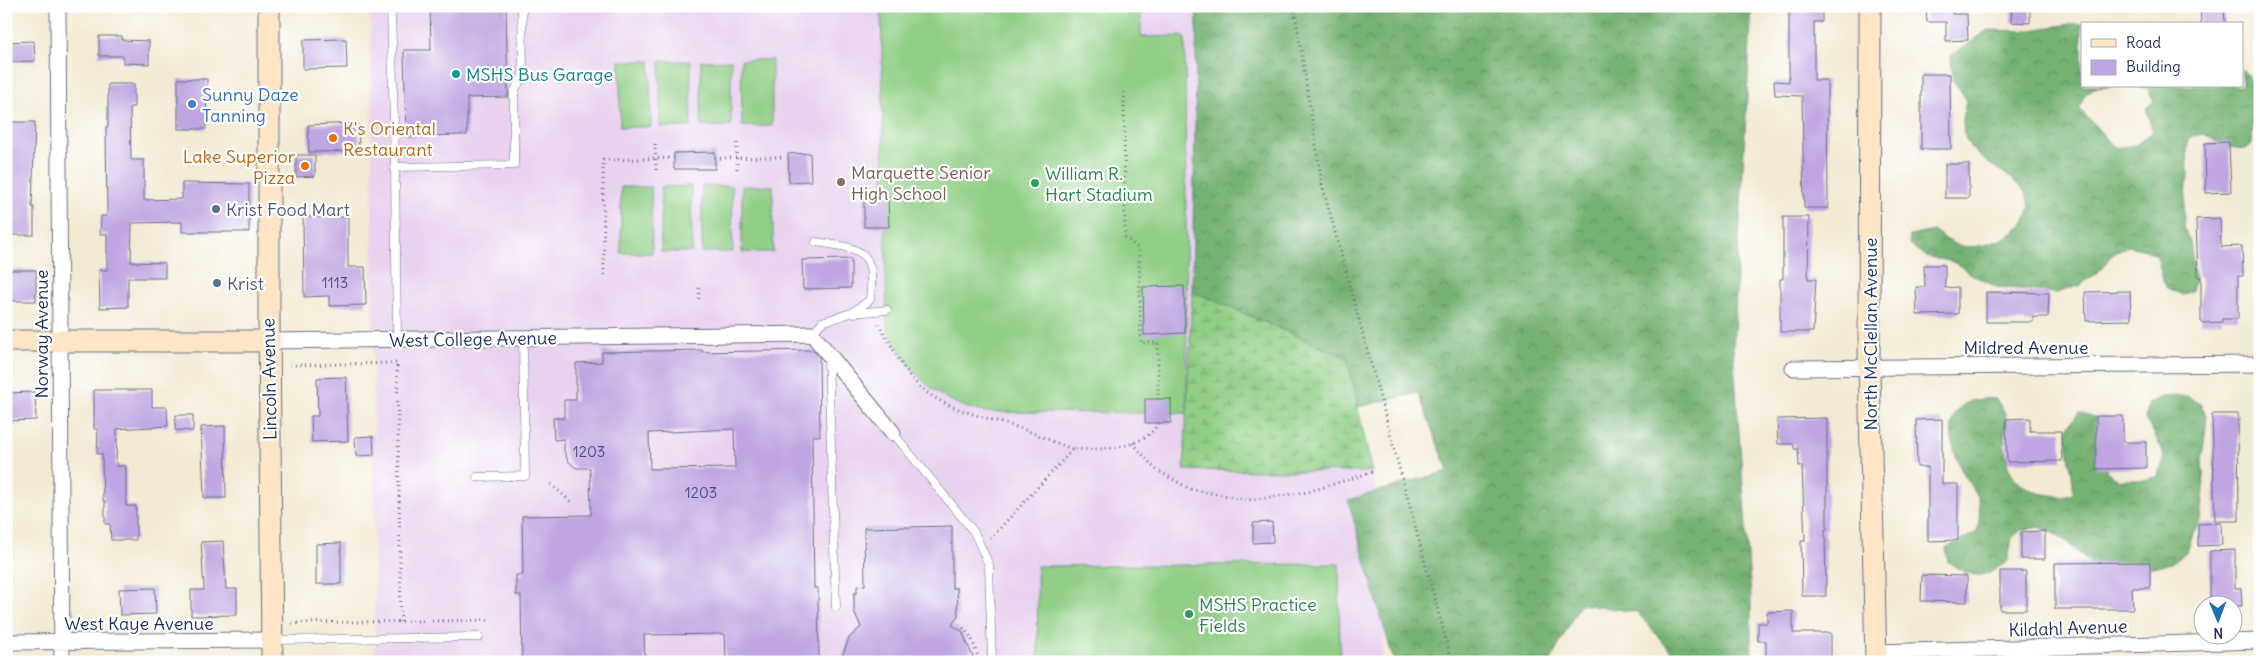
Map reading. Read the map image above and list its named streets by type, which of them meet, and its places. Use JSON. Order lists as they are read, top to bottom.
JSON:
{
  "streets": {
    "street": [
      "Norway Avenue",
      "North McClellan Avenue",
      "West College Avenue",
      "Mildred Avenue",
      "Lincoln Avenue",
      "West Kaye Avenue",
      "Kildahl Avenue"
    ]
  },
  "crossings": [
    ["Norway Avenue", "West College Avenue"],
    ["Norway Avenue", "West Kaye Avenue"],
    ["North McClellan Avenue", "Mildred Avenue"],
    ["North McClellan Avenue", "Kildahl Avenue"],
    ["West College Avenue", "Lincoln Avenue"],
    ["Lincoln Avenue", "West Kaye Avenue"]
  ],
  "places": [
    "MSHS Bus Garage",
    "Sunny Daze Tanning",
    "K's Oriental Restaurant",
    "Lake Superior Pizza",
    "Marquette Senior High School",
    "William R. Hart Stadium",
    "Krist Food Mart",
    "Krist",
    "MSHS Practice Fields"
  ],
  "house_numbers": ["1113", "1203", "1203"],
  "legend": ["Road", "Building"],
  "north": "bottom"
}
